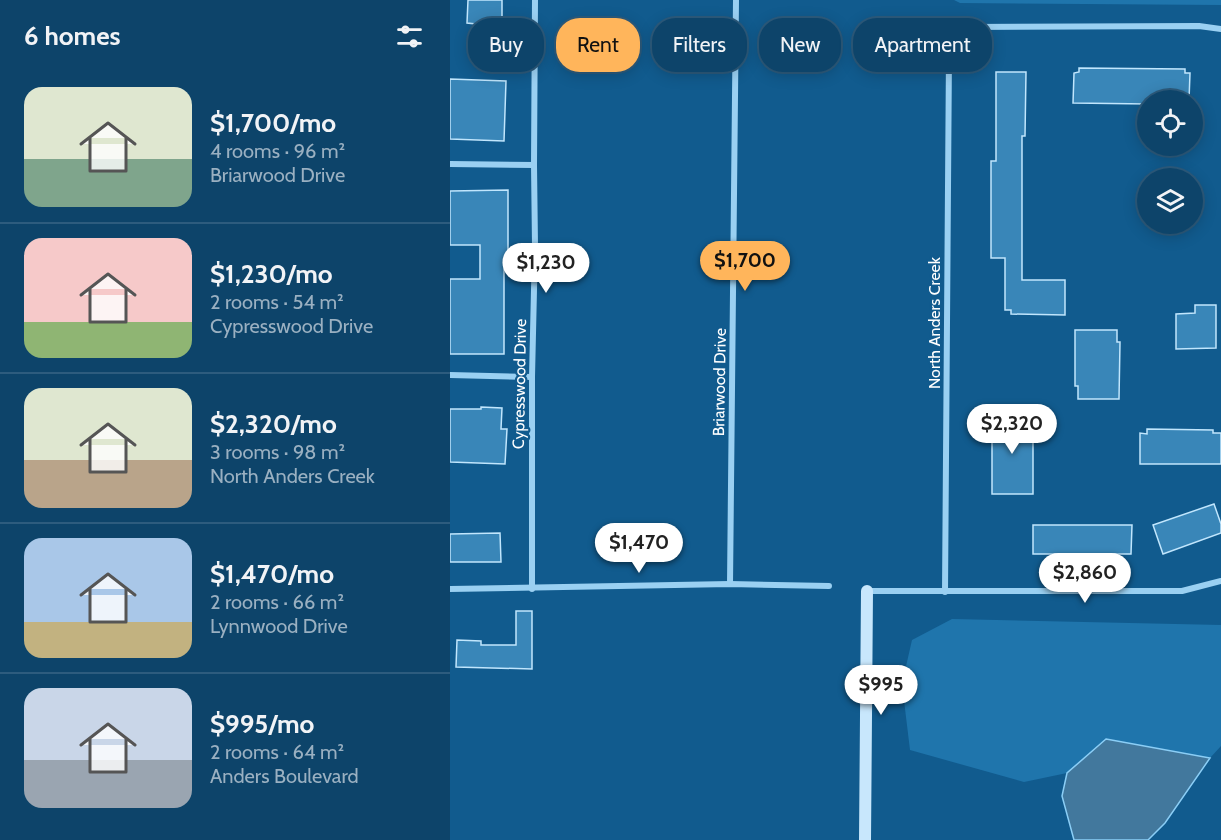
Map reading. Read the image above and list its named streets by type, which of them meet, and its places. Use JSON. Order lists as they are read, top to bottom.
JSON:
{
  "streets": {
    "street": ["North Anders Creek", "Briarwood Drive", "Cypresswood Drive"]
  },
  "page": {
    "heading": "6 homes",
    "chip": [
      "Buy",
      "Rent",
      "Filters",
      "New",
      "Apartment"
    ],
    "list": [
      {
        "name": "$1,700/mo",
        "note": "4 rooms · 96 m² · Briarwood Drive"
      },
      {
        "name": "$1,230/mo",
        "note": "2 rooms · 54 m² · Cypresswood Drive"
      },
      {
        "name": "$2,320/mo",
        "note": "3 rooms · 98 m² · North Anders Creek"
      },
      {
        "name": "$1,470/mo",
        "note": "2 rooms · 66 m² · Lynnwood Drive"
      },
      {
        "name": "$995/mo",
        "note": "2 rooms · 64 m² · Anders Boulevard"
      }
    ],
    "price": [
      "$1,700",
      "$1,230",
      "$2,320",
      "$1,470",
      "$2,860",
      "$995"
    ]
  }
}
